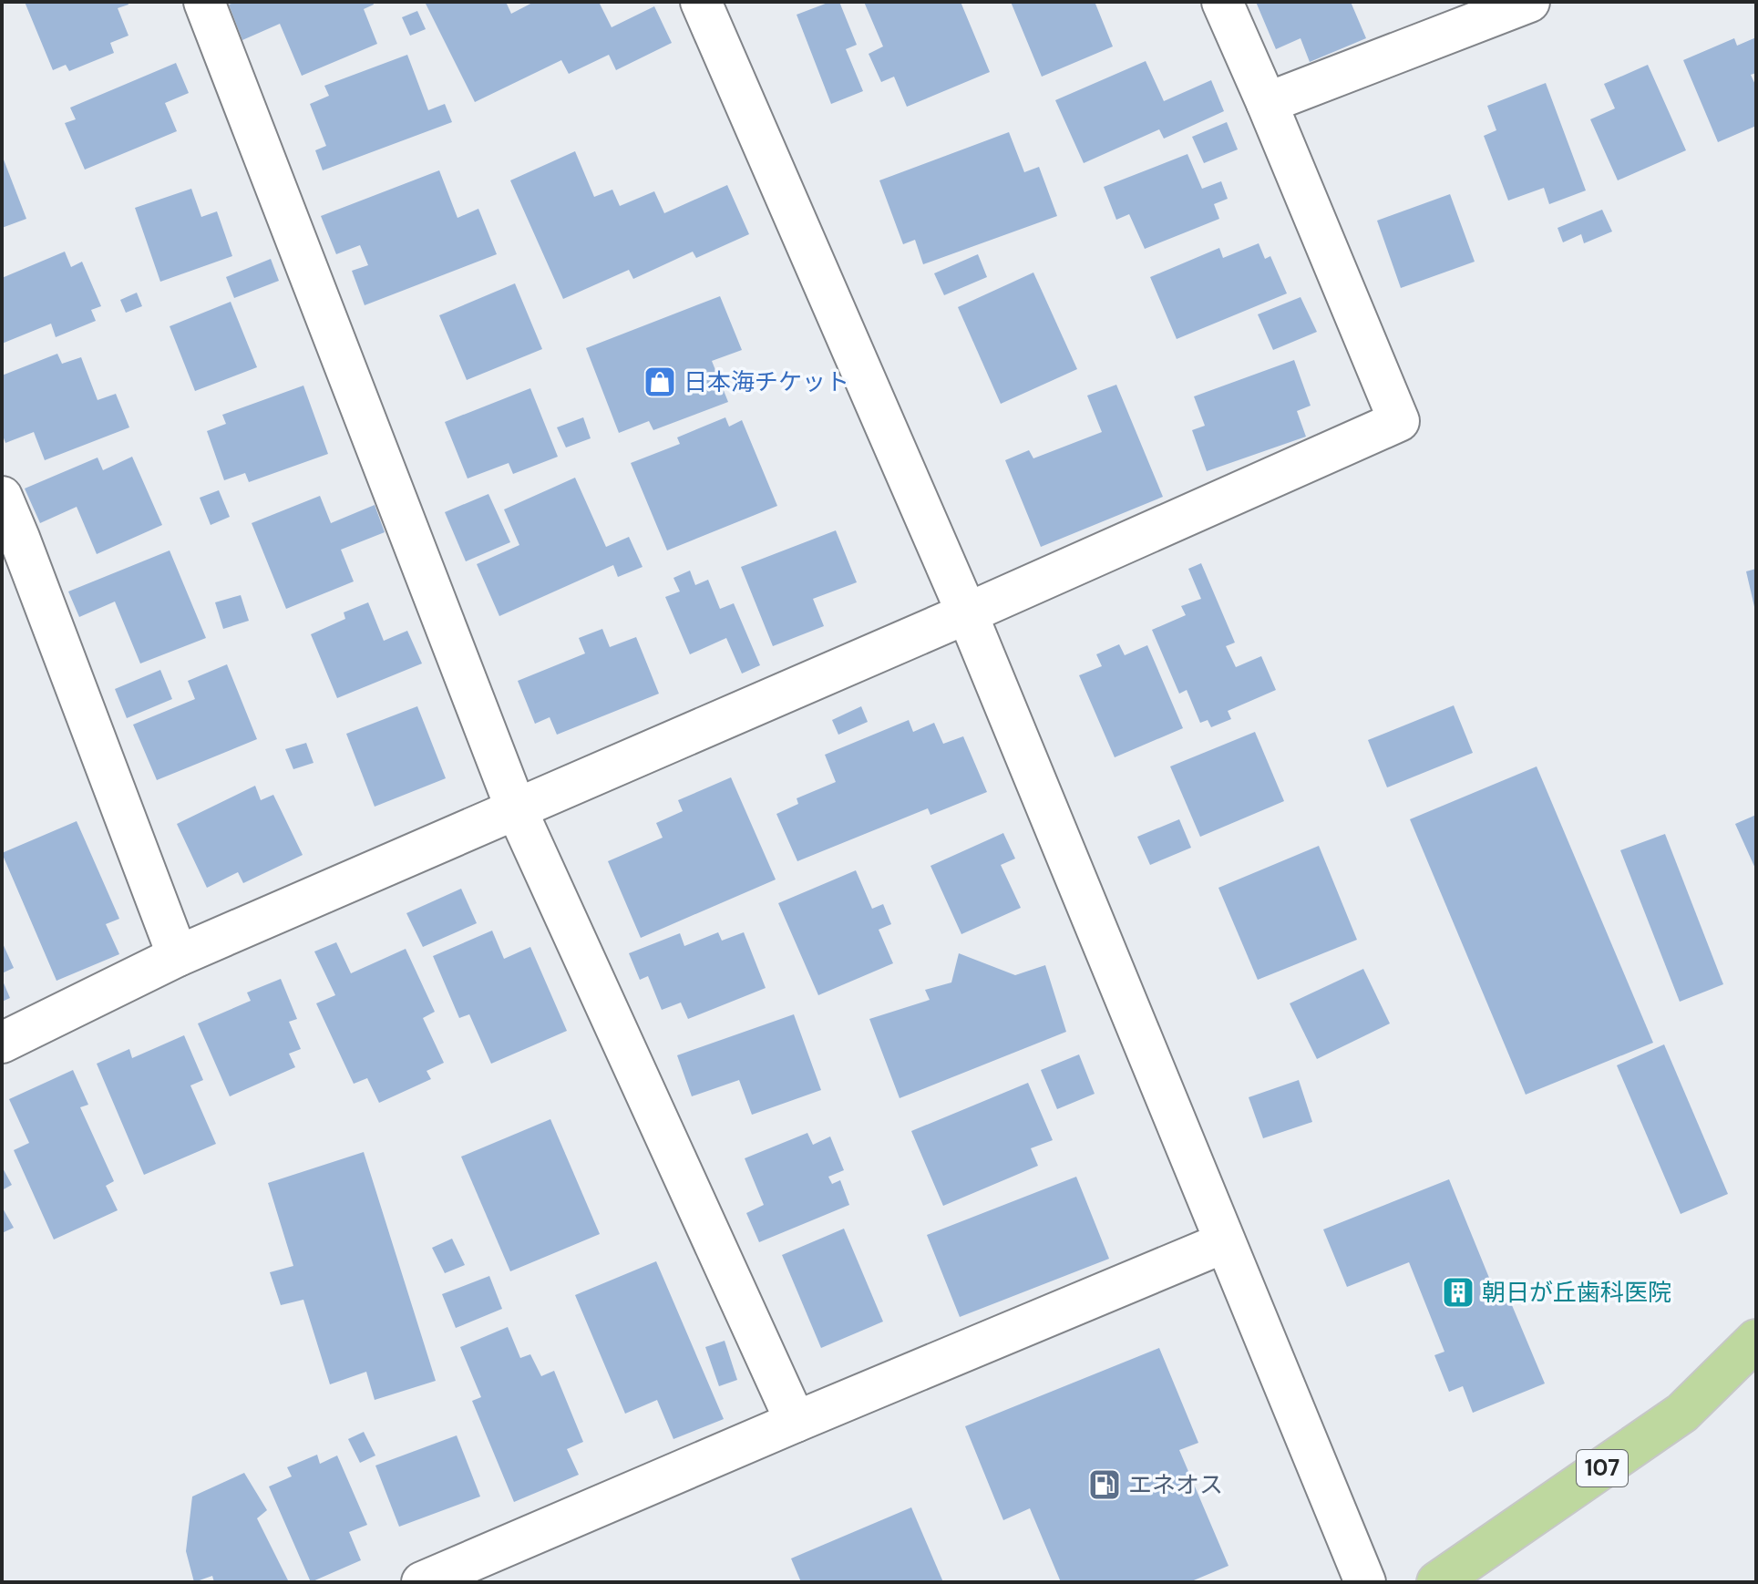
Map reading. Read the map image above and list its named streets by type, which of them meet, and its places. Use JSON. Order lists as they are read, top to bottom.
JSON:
{
  "streets": {
    "highway": ["107"]
  },
  "places": {
    "shop": ["日本海チケット"],
    "building": ["朝日が丘歯科医院"],
    "fuel station": ["エネオス"]
  }
}
